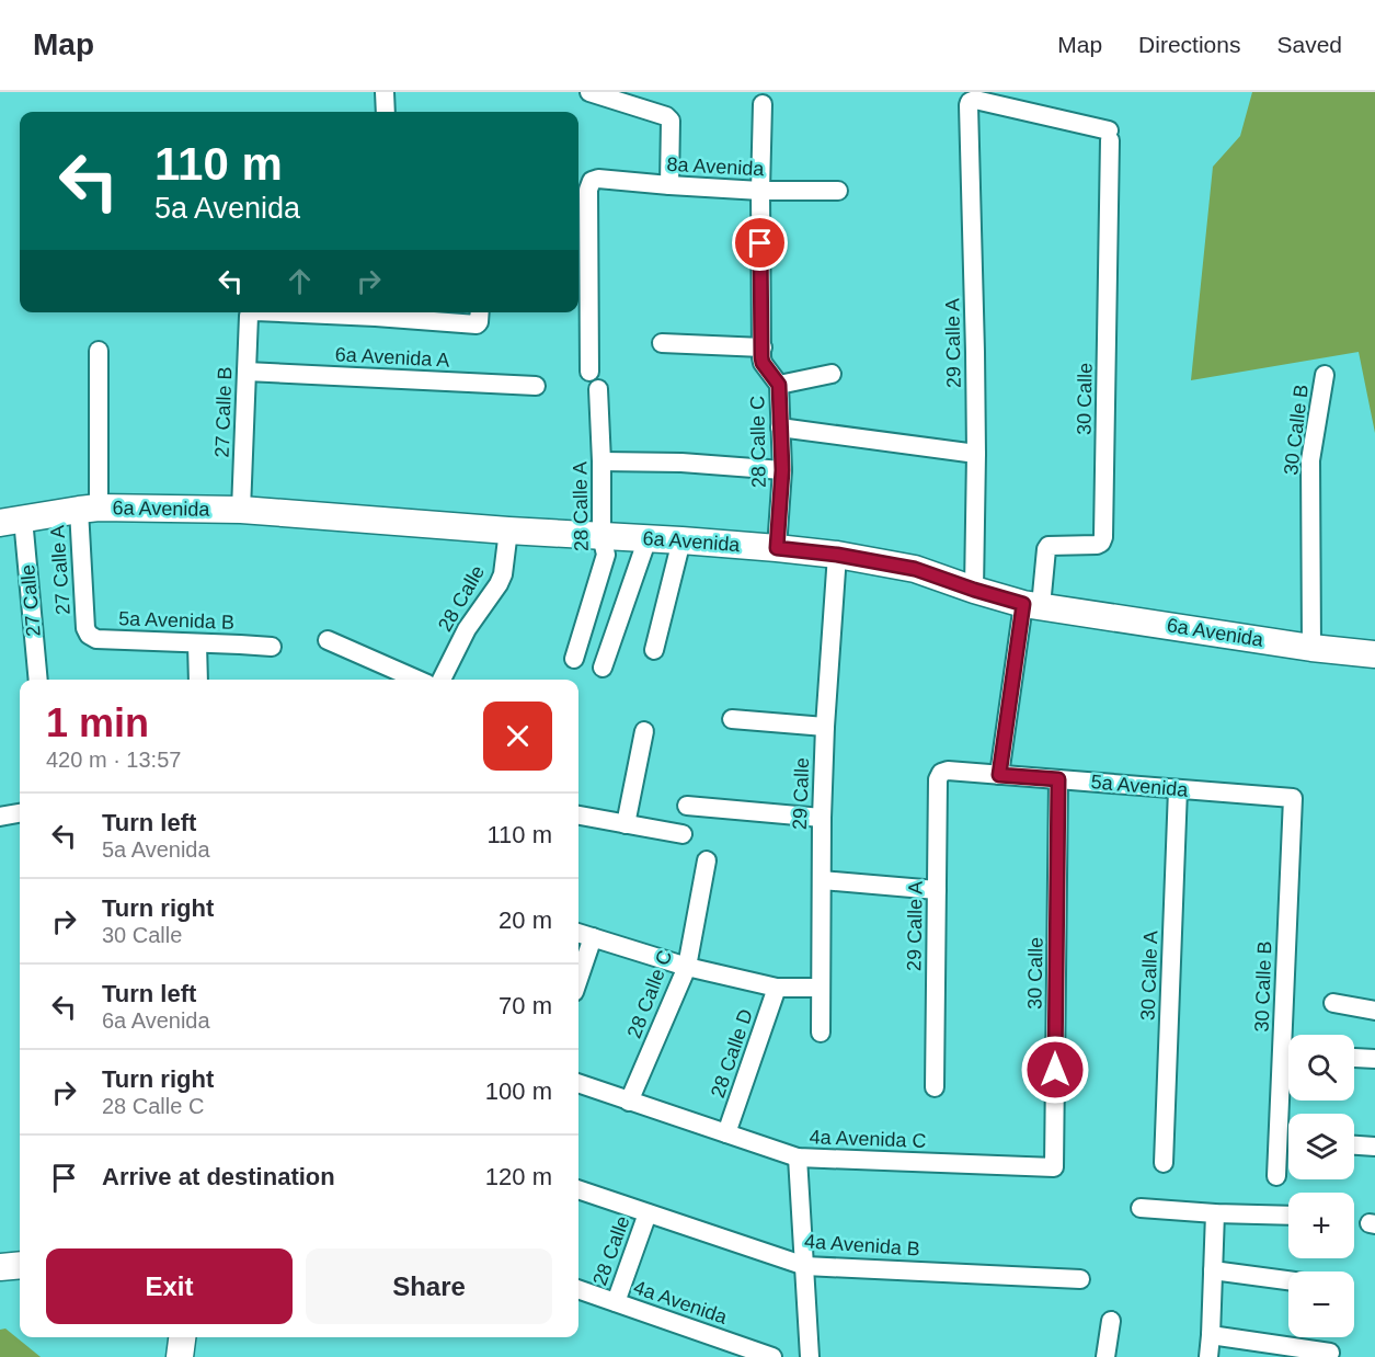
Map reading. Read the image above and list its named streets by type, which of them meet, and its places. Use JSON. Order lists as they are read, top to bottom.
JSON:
{
  "streets": {
    "street": [
      "8a Avenida",
      "29 Calle A",
      "6a Avenida A",
      "30 Calle",
      "27 Calle B",
      "30 Calle B",
      "28 Calle C",
      "28 Calle A",
      "6a Avenida",
      "27 Calle A",
      "28 Calle",
      "27 Calle",
      "5a Avenida B",
      "5a Avenida",
      "29 Calle",
      "30 Calle A",
      "28 Calle D",
      "4a Avenida C",
      "4a Avenida B",
      "4a Avenida"
    ]
  },
  "crossings": [
    ["8a Avenida", "28 Calle C"],
    ["29 Calle A", "30 Calle"],
    ["29 Calle A", "6a Avenida"],
    ["29 Calle A", "5a Avenida"],
    ["6a Avenida A", "27 Calle B"],
    ["30 Calle", "6a Avenida"],
    ["30 Calle", "5a Avenida"],
    ["30 Calle", "4a Avenida C"],
    ["27 Calle B", "6a Avenida"],
    ["30 Calle B", "6a Avenida"],
    ["30 Calle B", "5a Avenida"],
    ["28 Calle C", "6a Avenida"],
    ["28 Calle C", "4a Avenida C"],
    ["28 Calle A", "6a Avenida"],
    ["6a Avenida", "27 Calle A"],
    ["6a Avenida", "28 Calle"],
    ["6a Avenida", "27 Calle"],
    ["6a Avenida", "29 Calle"],
    ["27 Calle A", "5a Avenida B"],
    ["28 Calle", "4a Avenida B"],
    ["28 Calle", "4a Avenida"],
    ["5a Avenida", "30 Calle A"],
    ["28 Calle D", "4a Avenida C"]
  ],
  "page": {
    "header": "Map",
    "nav": ["Map", "Directions", "Saved"],
    "turn": ["110 m", "5a Avenida"],
    "heading": ["1 min", "420 m · 13:57"],
    "list": [
      {
        "name": "Turn left",
        "note": "5a Avenida",
        "value": "110 m"
      },
      {
        "name": "Turn right",
        "note": "30 Calle",
        "value": "20 m"
      },
      {
        "name": "Turn left",
        "note": "6a Avenida",
        "value": "70 m"
      },
      {
        "name": "Turn right",
        "note": "28 Calle C",
        "value": "100 m"
      },
      {
        "name": "Arrive at destination",
        "value": "120 m"
      }
    ],
    "map_buttons": ["+", "−"],
    "buttons": ["Exit", "Share"]
  }
}
